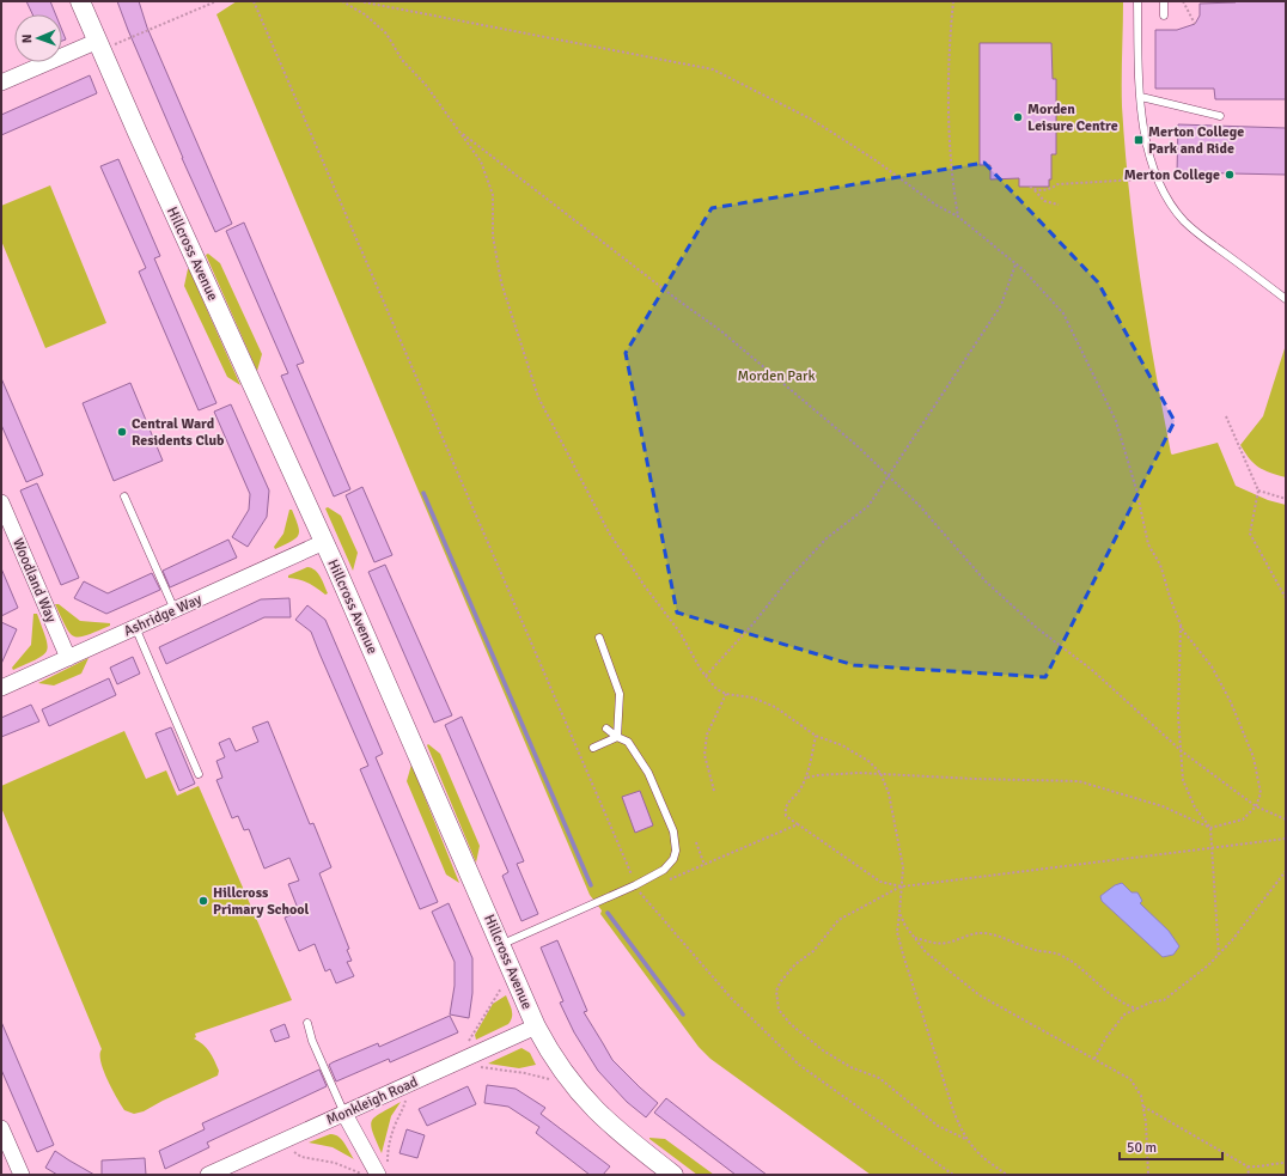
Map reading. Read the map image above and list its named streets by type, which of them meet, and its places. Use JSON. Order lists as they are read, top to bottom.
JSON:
{
  "streets": {
    "street": [
      "Hillcross Avenue",
      "Woodland Way",
      "Ashridge Way",
      "Monkleigh Road"
    ]
  },
  "crossings": [
    ["Hillcross Avenue", "Ashridge Way"],
    ["Hillcross Avenue", "Monkleigh Road"],
    ["Woodland Way", "Ashridge Way"]
  ],
  "parks": ["Morden Park"],
  "places": {
    "other": [
      "Morden Leisure Centre",
      "Merton College",
      "Central Ward Residents Club",
      "Hillcross Primary School"
    ],
    "transit": ["Merton College Park and Ride"]
  },
  "scale_bar": "50 m",
  "north": "left"
}
